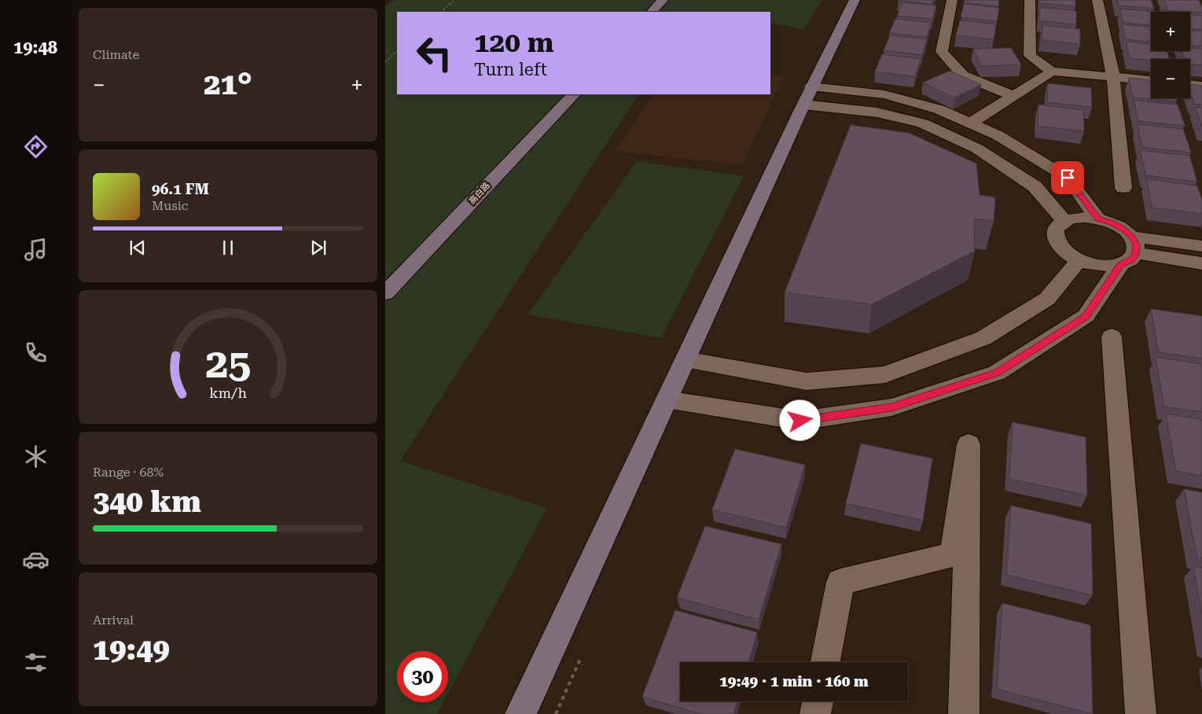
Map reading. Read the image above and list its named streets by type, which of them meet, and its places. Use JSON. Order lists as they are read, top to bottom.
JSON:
{
  "streets": {
    "street": ["高白路"]
  },
  "page": {
    "tabs": "19:48",
    "tile": [
      "Climate",
      ["Range · 68%", "340 km"],
      ["Arrival", "19:49"]
    ],
    "map_buttons": ["+", "−"],
    "turn": ["120 m", "Turn left"],
    "heat": ["−", "21°", "+"],
    "song": ["96.1 FM", "Music"],
    "limit": "30",
    "trip": "19:49 · 1 min · 160 m",
    "gauge": ["25", "km/h"]
  }
}
